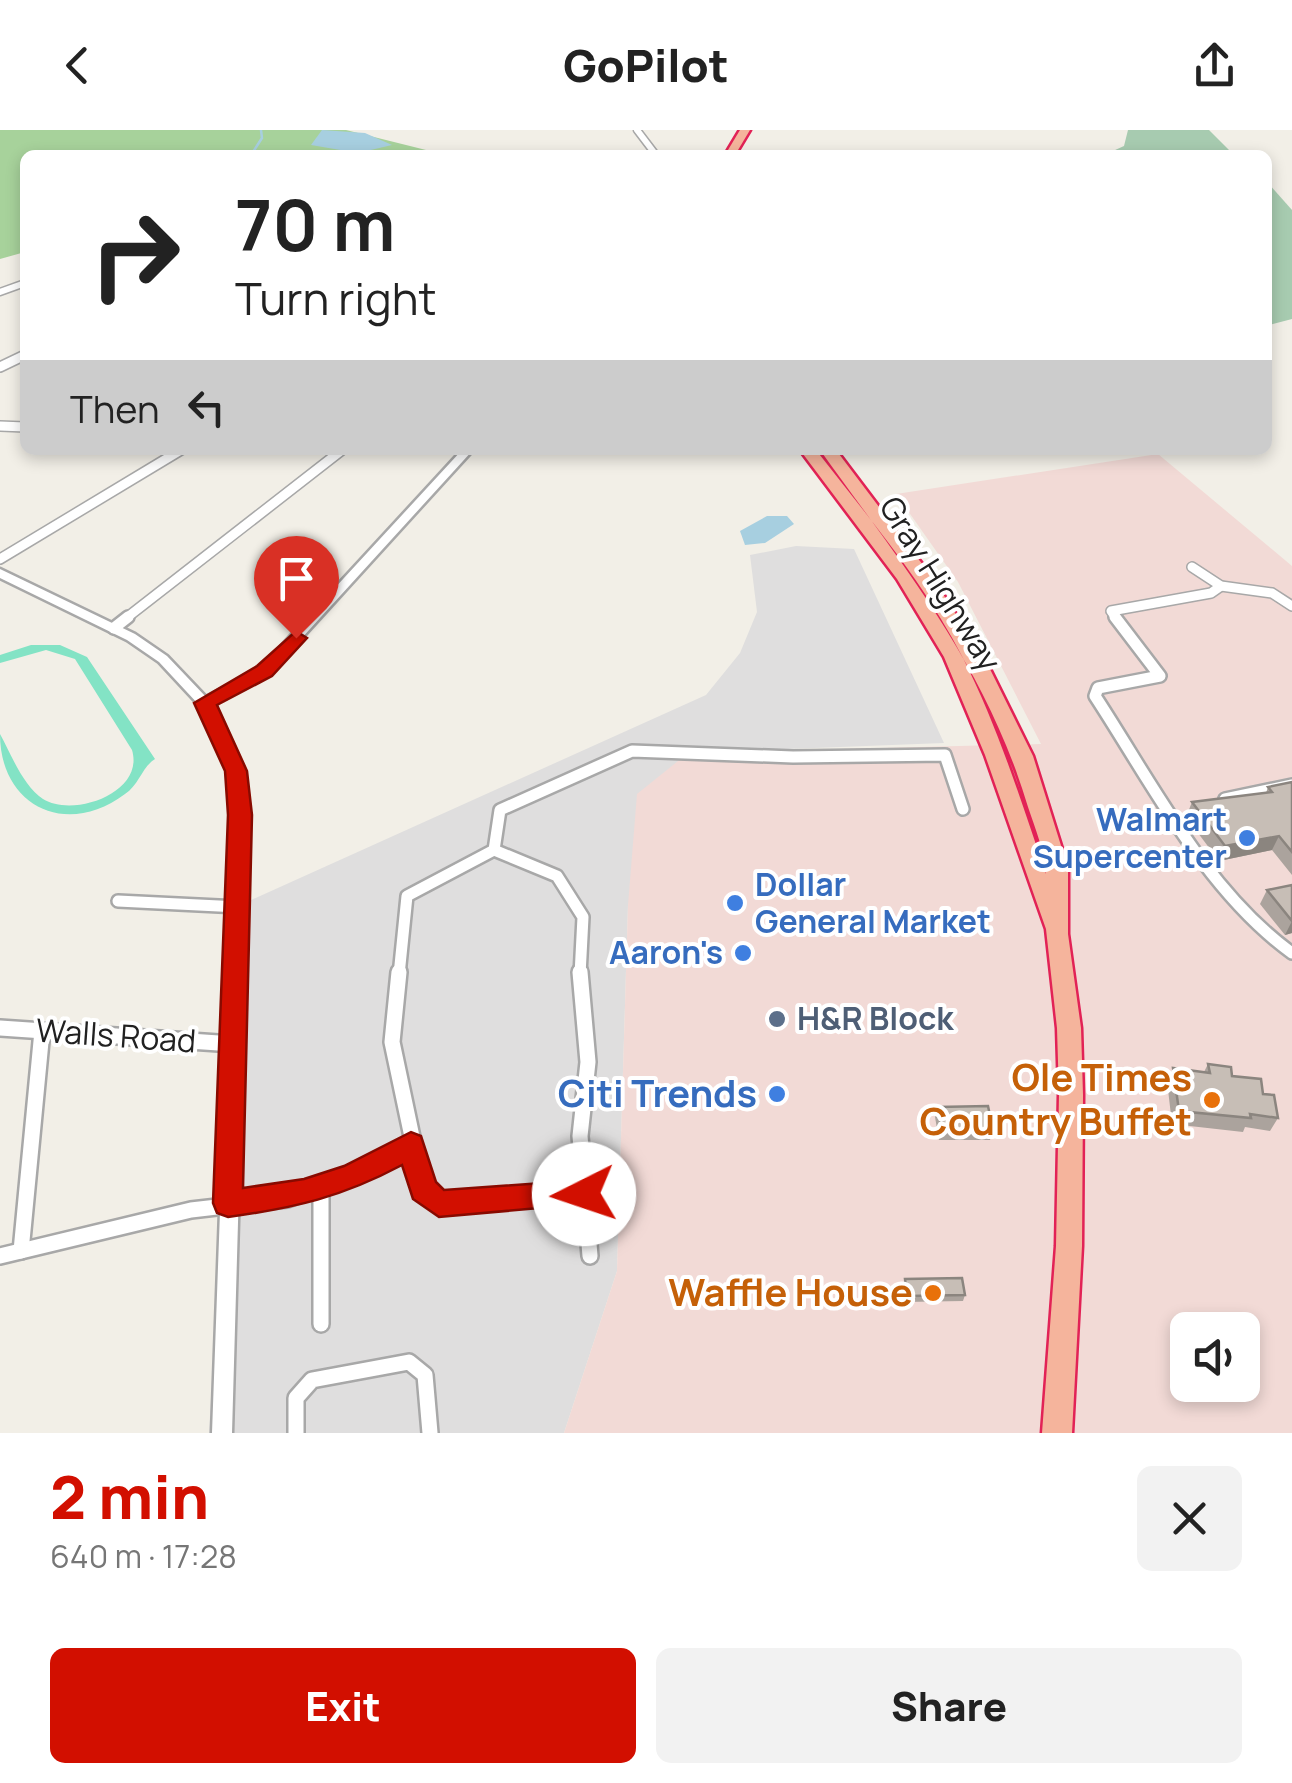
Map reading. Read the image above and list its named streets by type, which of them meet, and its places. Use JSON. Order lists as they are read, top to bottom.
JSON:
{
  "streets": {
    "highway": ["Gray Highway"],
    "street": ["Walls Road"]
  },
  "places": [
    "Walmart Supercenter",
    "Dollar General Market",
    "Aaron's",
    "H&R Block",
    "Citi Trends",
    "Ole Times Country Buffet",
    "Waffle House"
  ],
  "page": {
    "header": "GoPilot",
    "turn": ["70 m", "Turn right"],
    "then": "Then",
    "heading": ["2 min", "640 m · 17:28"],
    "buttons": ["Exit", "Share"]
  }
}
